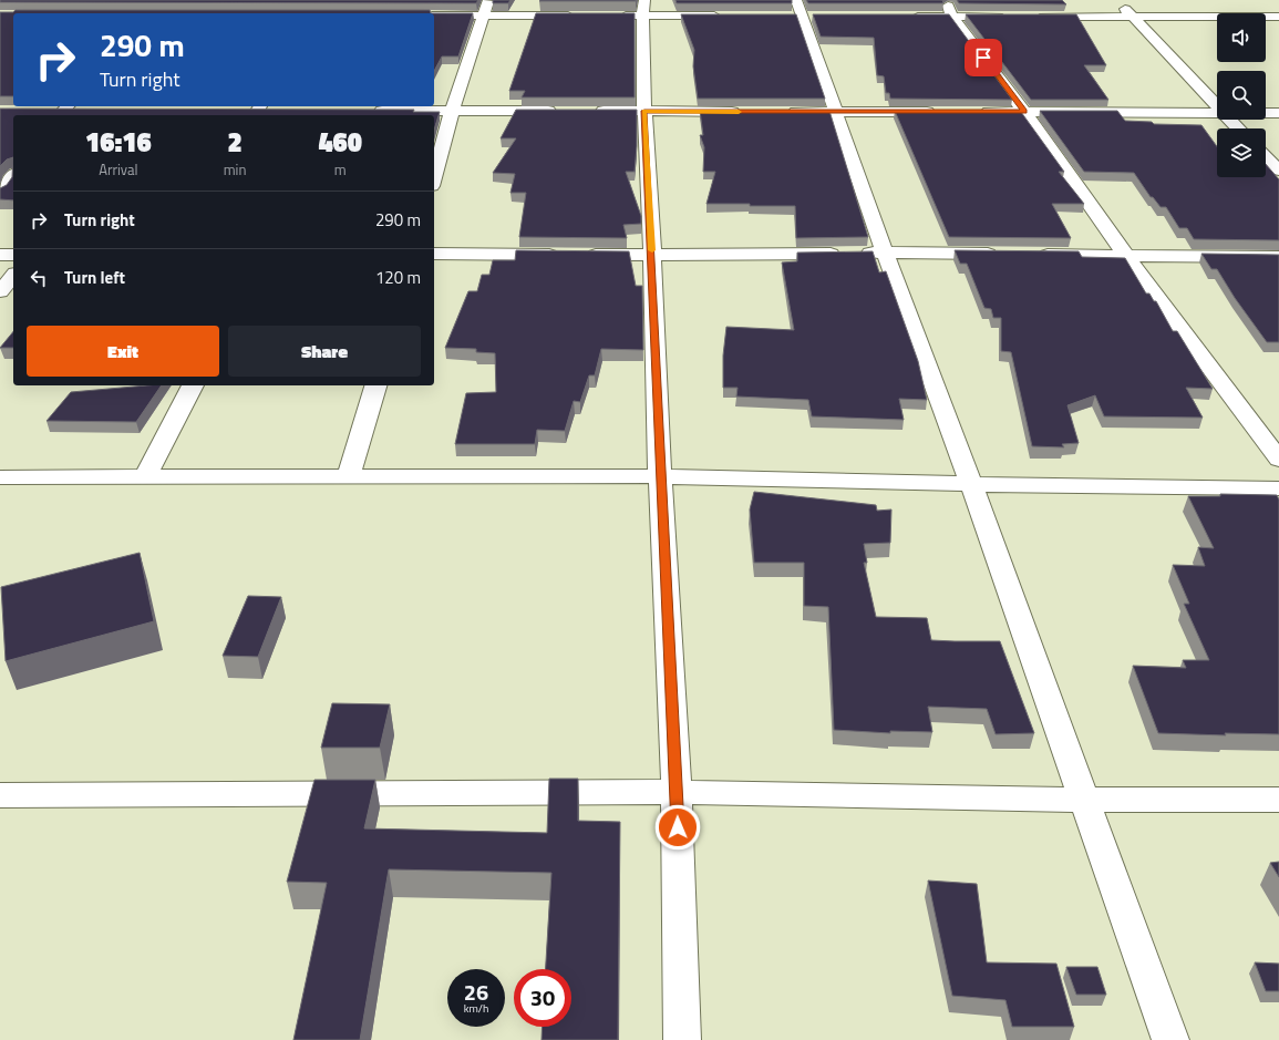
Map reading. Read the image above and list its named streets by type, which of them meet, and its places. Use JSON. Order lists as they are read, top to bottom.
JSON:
{
  "page": {
    "turn": ["290 m", "Turn right"],
    "eta": [
      "16:16",
      "Arrival",
      "2",
      "min",
      "460",
      "m"
    ],
    "list": [
      {
        "name": "Turn right",
        "value": "290 m"
      },
      {
        "name": "Turn left",
        "value": "120 m"
      }
    ],
    "buttons": ["Exit", "Share"],
    "speed": "26 km/h",
    "limit": "30"
  }
}
